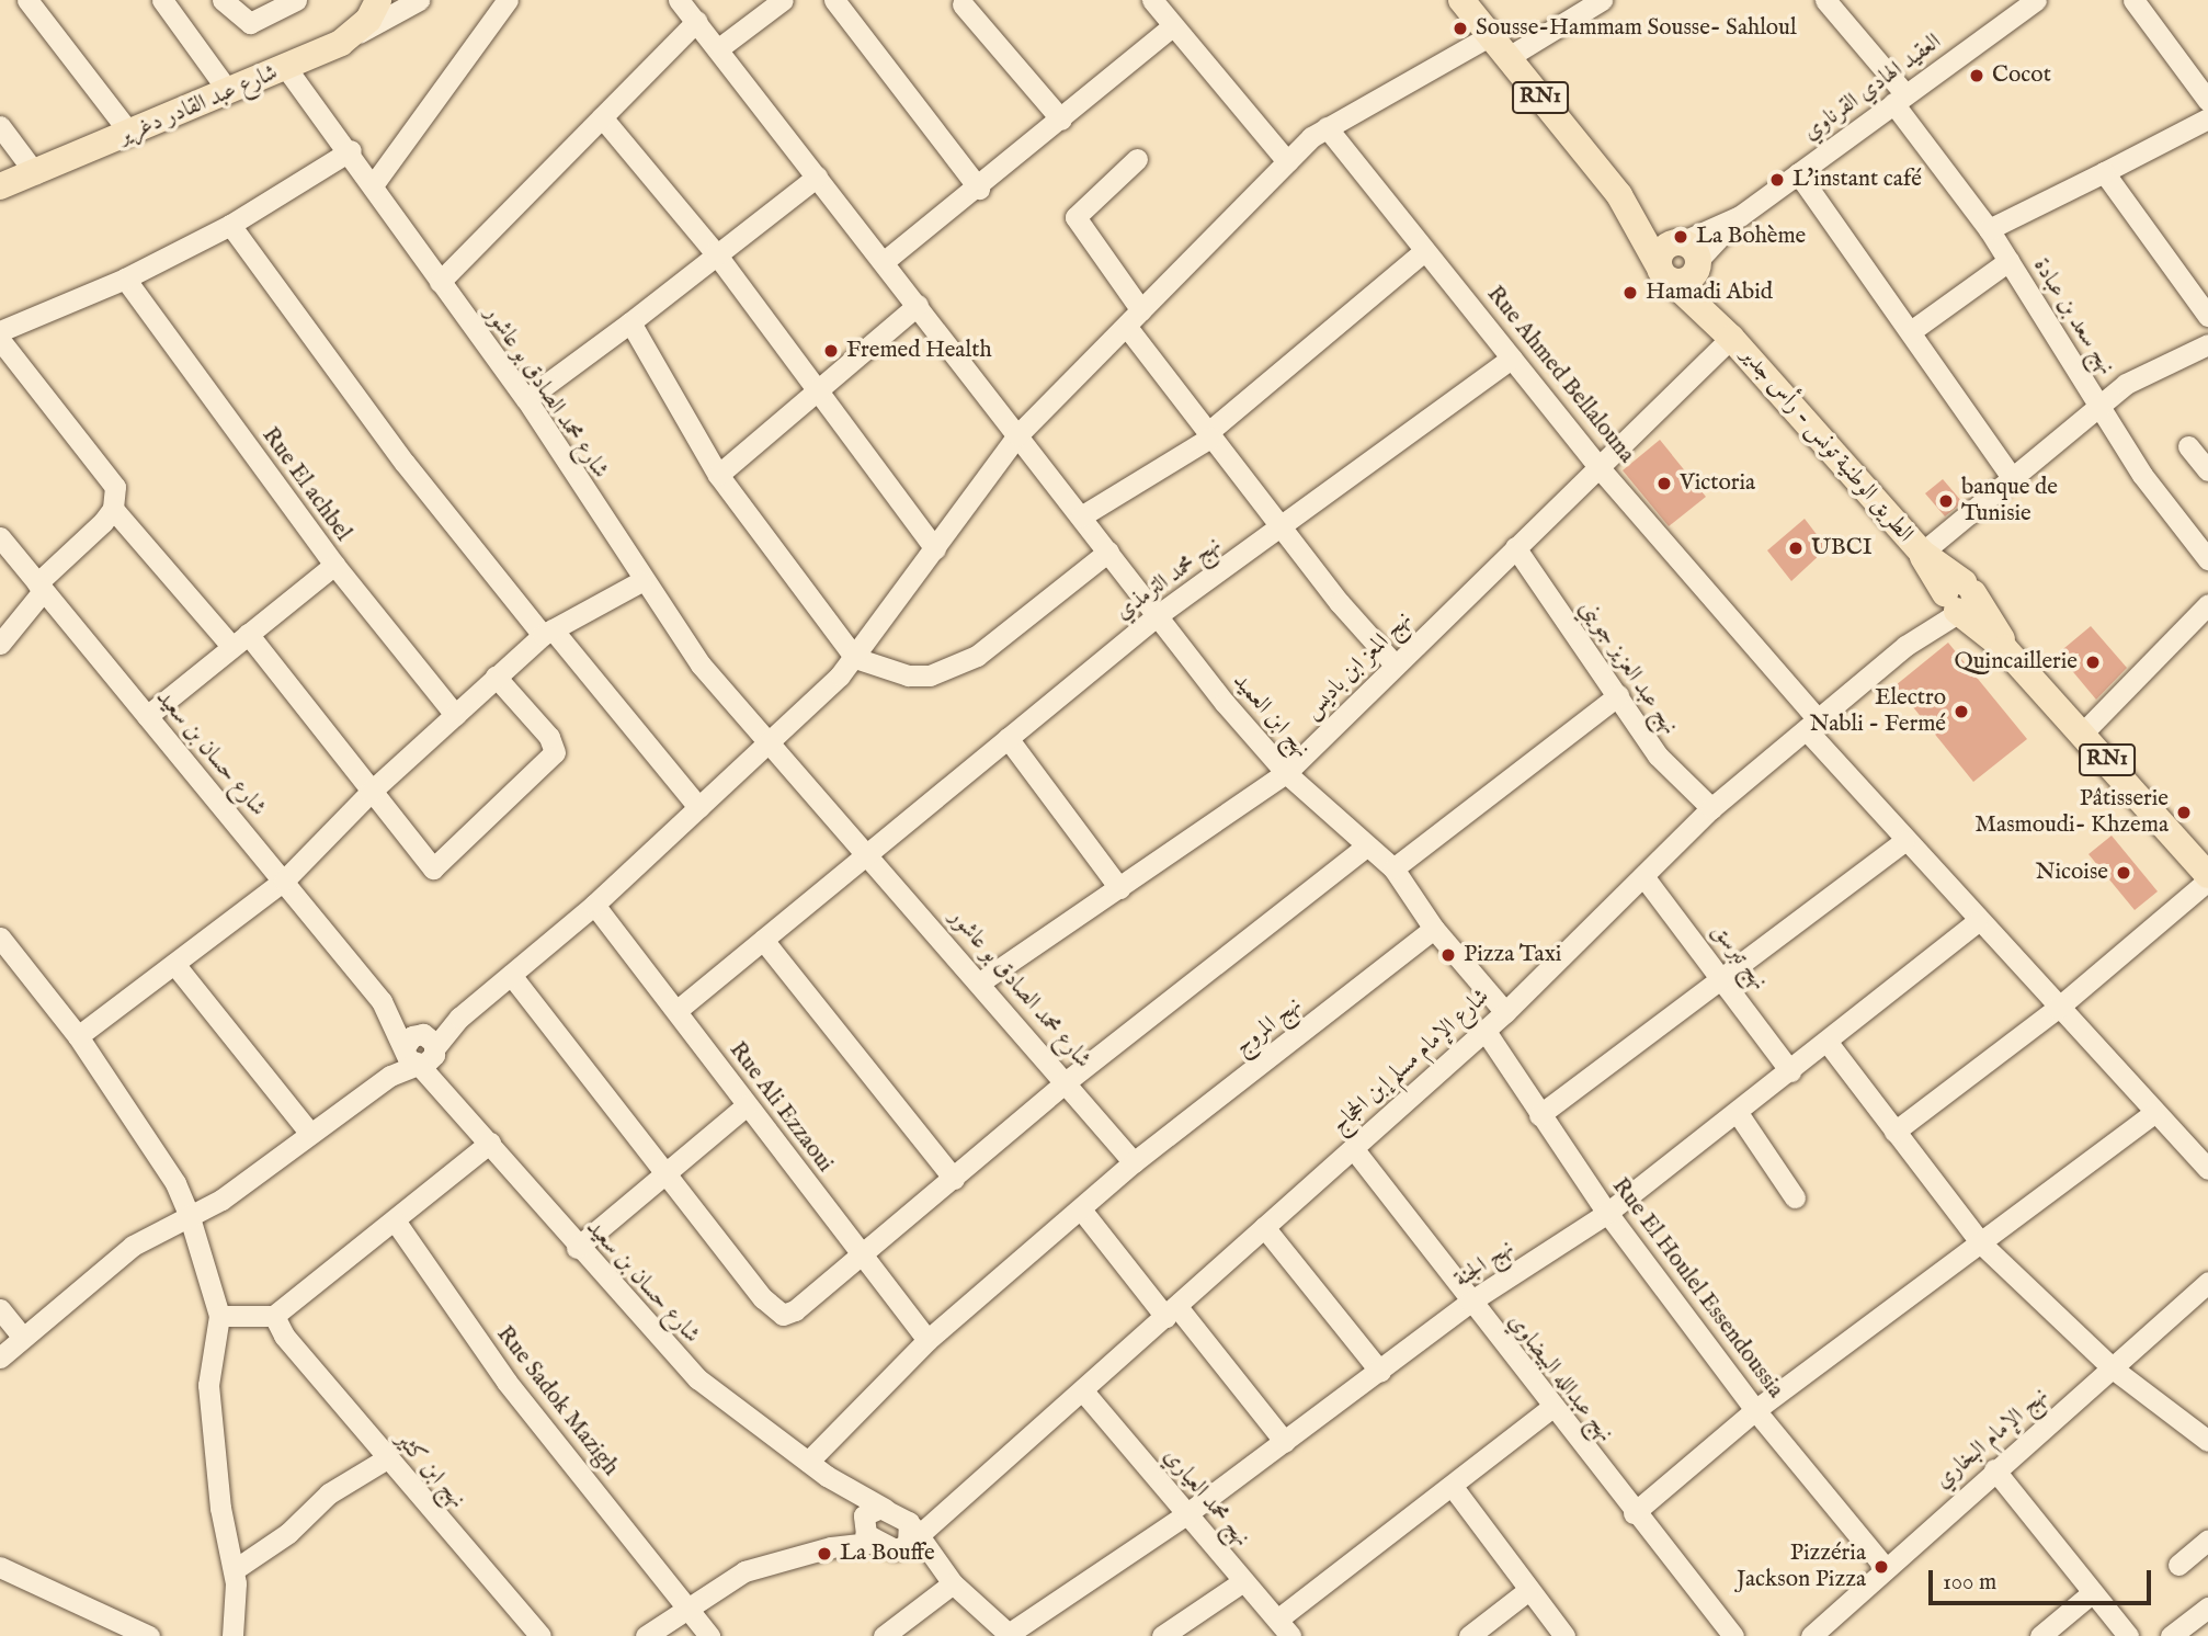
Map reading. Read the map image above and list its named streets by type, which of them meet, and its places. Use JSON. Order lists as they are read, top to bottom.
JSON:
{
  "streets": {
    "main road": ["RN1", "شارع عبد القادر دغرير", "الطريق الوطنية تونس - رأس جدير"],
    "street": [
      "العقيد الهادي القرناوي",
      "نهج سعد بن عبادة",
      "Rue Ahmed Bellalouna",
      "شارع محمد الصادق بو عاشور",
      "Rue El achbel",
      "نهج محمد الترمذي",
      "نهج المعز ابن باديس",
      "نهج عبد العزيز جويني",
      "نهج ابن العميد",
      "شارع حسان بن سعيد",
      "نهج تبرسق",
      "نهج المروج",
      "شارع اﻹمام مسلم إبن الحجاج",
      "Rue Ali Ezzaoui",
      "نهج الجنة",
      "Rue El Houlel Essendoussia",
      "نهج عبدالله البيضاوي",
      "Rue Sadok Mazigh",
      "نهج الإمام البخاري",
      "نهج ابن كثير",
      "نهج محمد العياري"
    ]
  },
  "crossings": [
    ["العقيد الهادي القرناوي", "نهج سعد بن عبادة"],
    ["العقيد الهادي القرناوي", "الطريق الوطنية تونس - رأس جدير"],
    ["شارع عبد القادر دغرير", "شارع محمد الصادق بو عاشور"],
    ["Rue Ahmed Bellalouna", "نهج محمد الترمذي"],
    ["Rue Ahmed Bellalouna", "نهج المعز ابن باديس"],
    ["Rue Ahmed Bellalouna", "شارع اﻹمام مسلم إبن الحجاج"],
    ["Rue Ahmed Bellalouna", "نهج الجنة"],
    ["شارع محمد الصادق بو عاشور", "نهج محمد الترمذي"],
    ["شارع محمد الصادق بو عاشور", "نهج المعز ابن باديس"],
    ["شارع محمد الصادق بو عاشور", "نهج المروج"],
    ["الطريق الوطنية تونس - رأس جدير", "نهج المعز ابن باديس"],
    ["الطريق الوطنية تونس - رأس جدير", "شارع اﻹمام مسلم إبن الحجاج"],
    ["نهج محمد الترمذي", "نهج ابن العميد"],
    ["نهج محمد الترمذي", "Rue Ali Ezzaoui"],
    ["نهج المعز ابن باديس", "نهج عبد العزيز جويني"],
    ["نهج المعز ابن باديس", "نهج ابن العميد"],
    ["نهج عبد العزيز جويني", "شارع اﻹمام مسلم إبن الحجاج"],
    ["نهج ابن العميد", "نهج المروج"],
    ["نهج ابن العميد", "شارع اﻹمام مسلم إبن الحجاج"],
    ["شارع حسان بن سعيد", "نهج المروج"],
    ["شارع حسان بن سعيد", "شارع اﻹمام مسلم إبن الحجاج"],
    ["نهج تبرسق", "شارع اﻹمام مسلم إبن الحجاج"],
    ["نهج تبرسق", "نهج الجنة"],
    ["نهج المروج", "Rue Ali Ezzaoui"],
    ["شارع اﻹمام مسلم إبن الحجاج", "Rue El Houlel Essendoussia"],
    ["شارع اﻹمام مسلم إبن الحجاج", "نهج عبدالله البيضاوي"],
    ["شارع اﻹمام مسلم إبن الحجاج", "نهج محمد العياري"],
    ["نهج الجنة", "Rue El Houlel Essendoussia"],
    ["نهج الجنة", "نهج عبدالله البيضاوي"],
    ["نهج الجنة", "نهج محمد العياري"],
    ["Rue El Houlel Essendoussia", "نهج الإمام البخاري"]
  ],
  "places": [
    "Sousse-Hammam Sousse- Sahloul",
    "Cocot",
    "L'instant café",
    "La Bohème",
    "Hamadi Abid",
    "Fremed Health",
    "Victoria",
    "banque de Tunisie",
    "UBCI",
    "Quincaillerie",
    "Electro Nabli - Fermé",
    "Pâtisserie Masmoudi- Khzema",
    "Nicoise",
    "Pizza Taxi",
    "La Bouffe",
    "Pizzéria Jackson Pizza"
  ],
  "scale_bar": "100 m"
}
